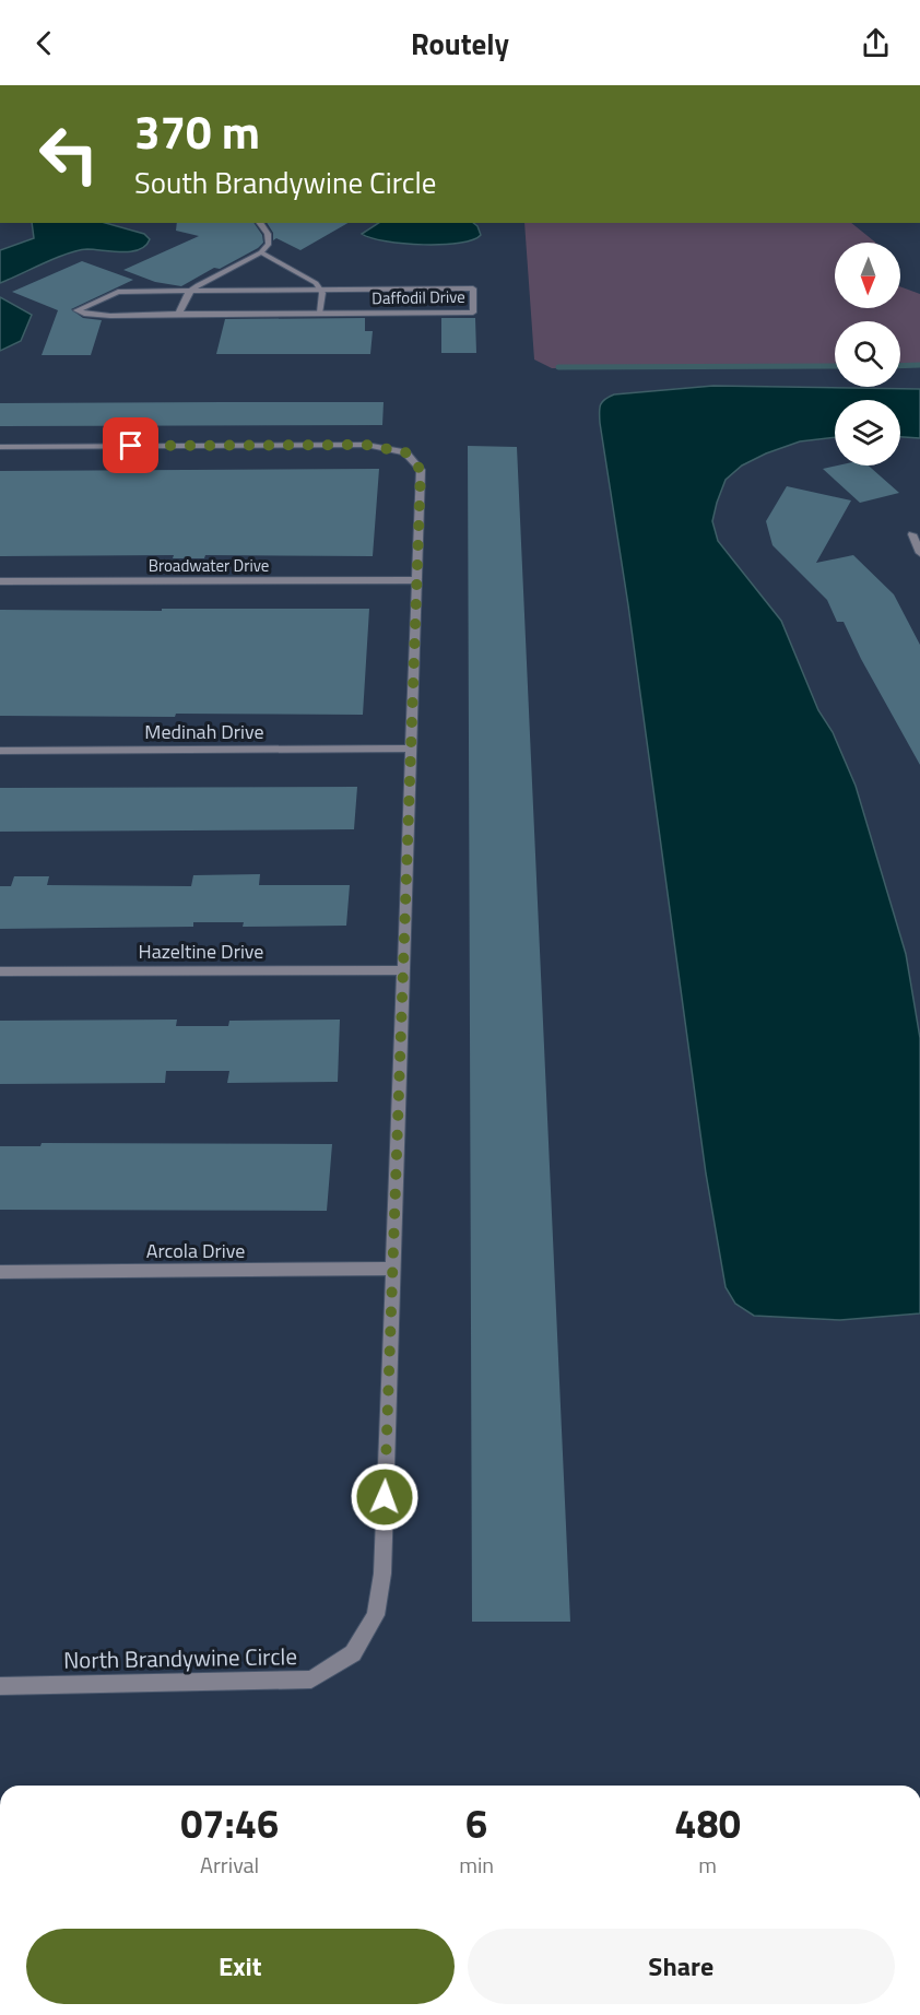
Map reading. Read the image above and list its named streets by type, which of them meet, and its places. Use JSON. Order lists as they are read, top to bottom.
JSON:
{
  "streets": {
    "street": [
      "Daffodil Drive",
      "Broadwater Drive",
      "Medinah Drive",
      "Hazeltine Drive",
      "Arcola Drive",
      "North Brandywine Circle"
    ]
  },
  "crossings": [
    ["Arcola Drive", "North Brandywine Circle"]
  ],
  "north": "bottom",
  "page": {
    "header": "Routely",
    "turn": ["370 m", "South Brandywine Circle"],
    "eta": [
      "07:46",
      "Arrival",
      "6",
      "min",
      "480",
      "m"
    ],
    "buttons": ["Exit", "Share"]
  }
}
